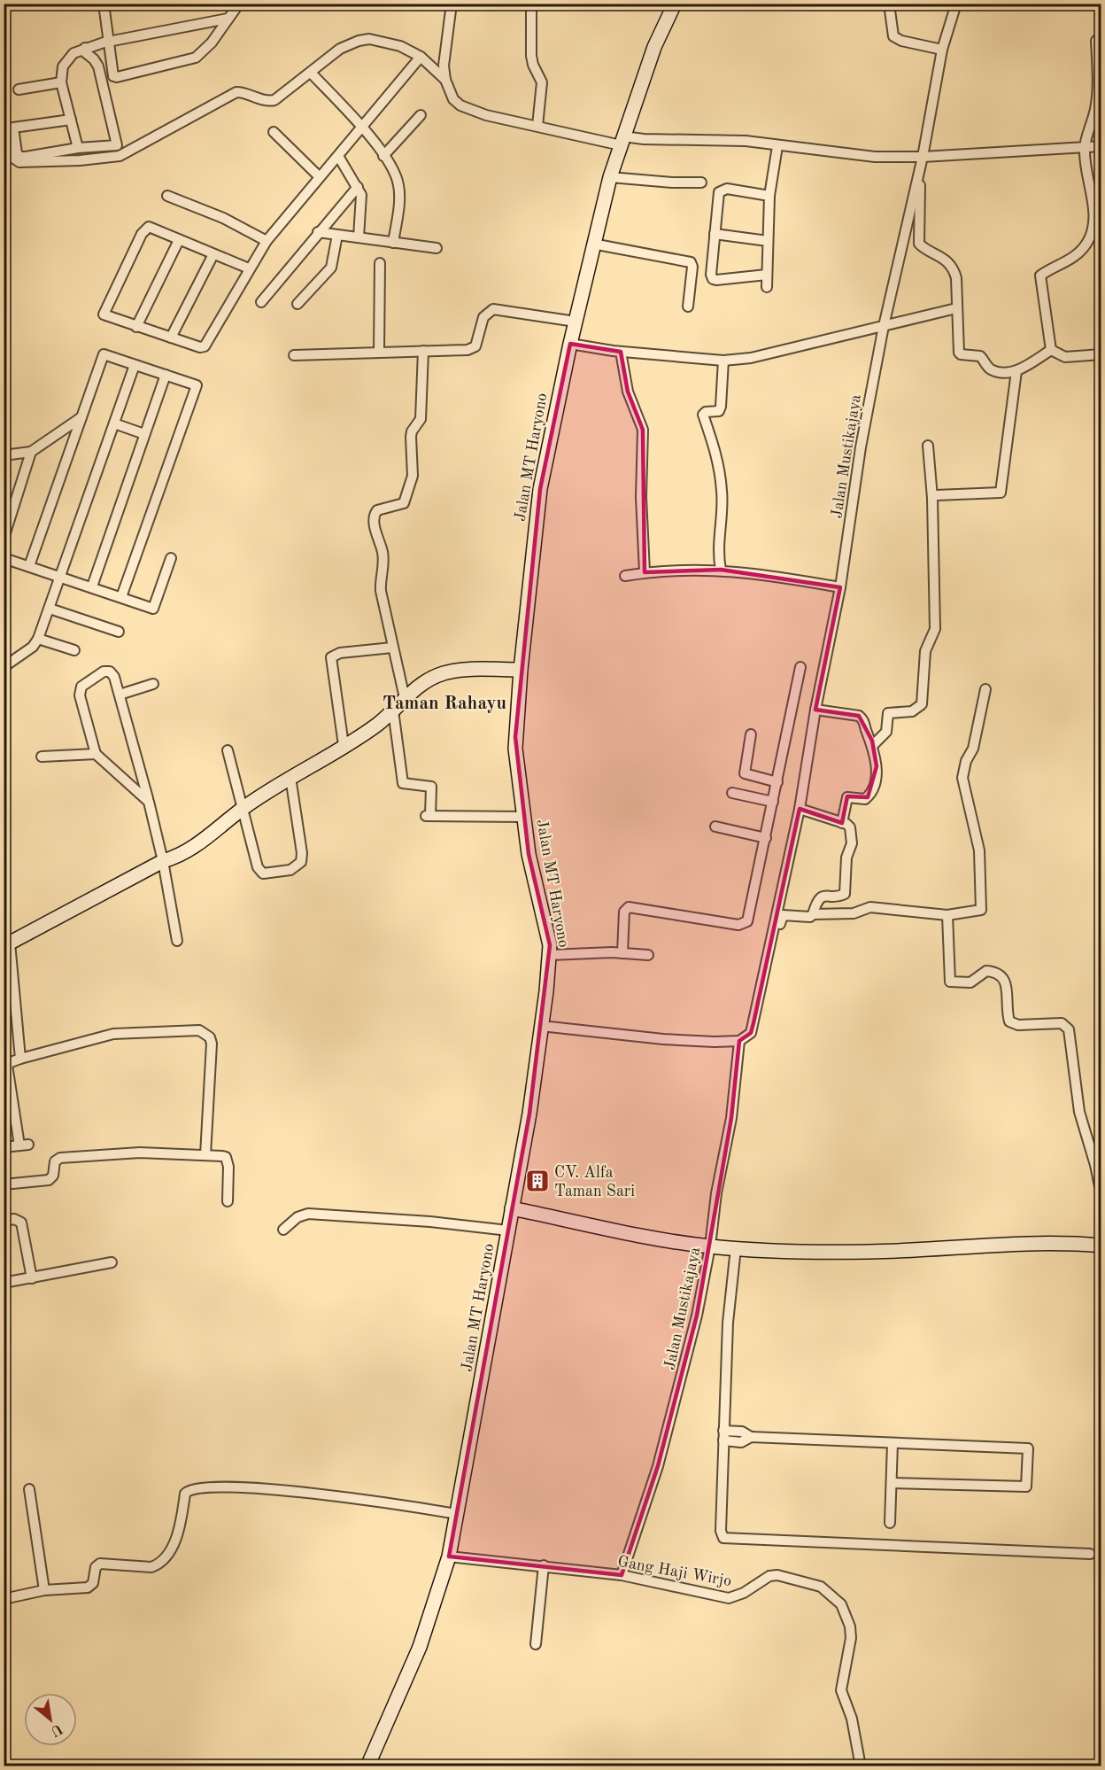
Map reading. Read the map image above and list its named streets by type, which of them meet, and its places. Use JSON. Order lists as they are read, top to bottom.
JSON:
{
  "streets": {
    "main road": ["Jalan MT Haryono"],
    "street": ["Jalan Mustikajaya", "Gang Haji Wirjo"]
  },
  "crossings": [
    ["Jalan Mustikajaya", "Gang Haji Wirjo"],
    ["Jalan MT Haryono", "Gang Haji Wirjo"]
  ],
  "districts": ["Taman Rahayu"],
  "places": {
    "building": ["CV. Alfa Taman Sari"]
  },
  "north": "bottom right"
}
